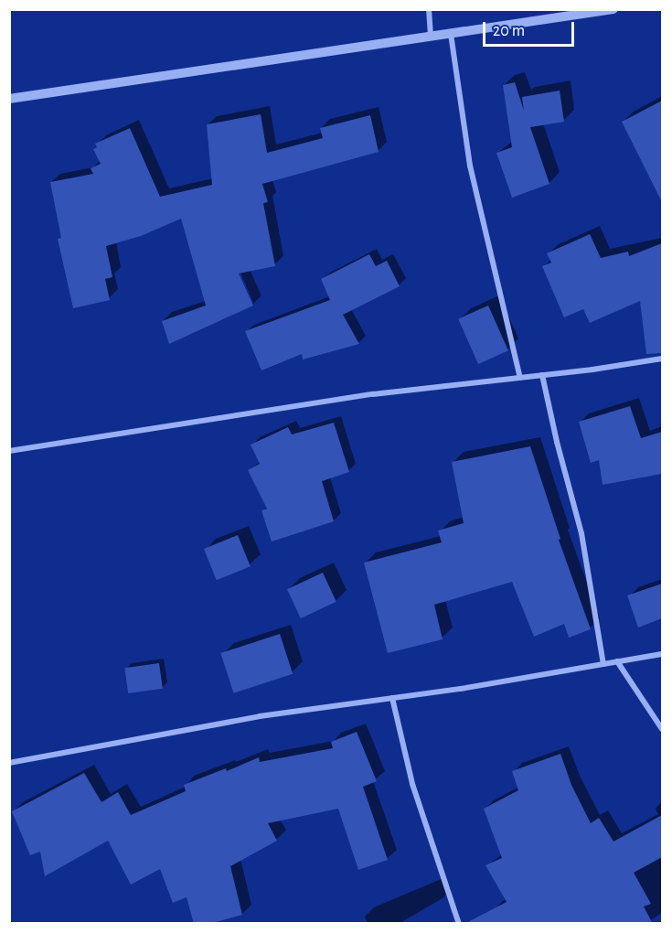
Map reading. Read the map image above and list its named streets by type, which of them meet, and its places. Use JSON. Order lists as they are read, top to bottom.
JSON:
{
  "scale_bar": "20 m"
}
